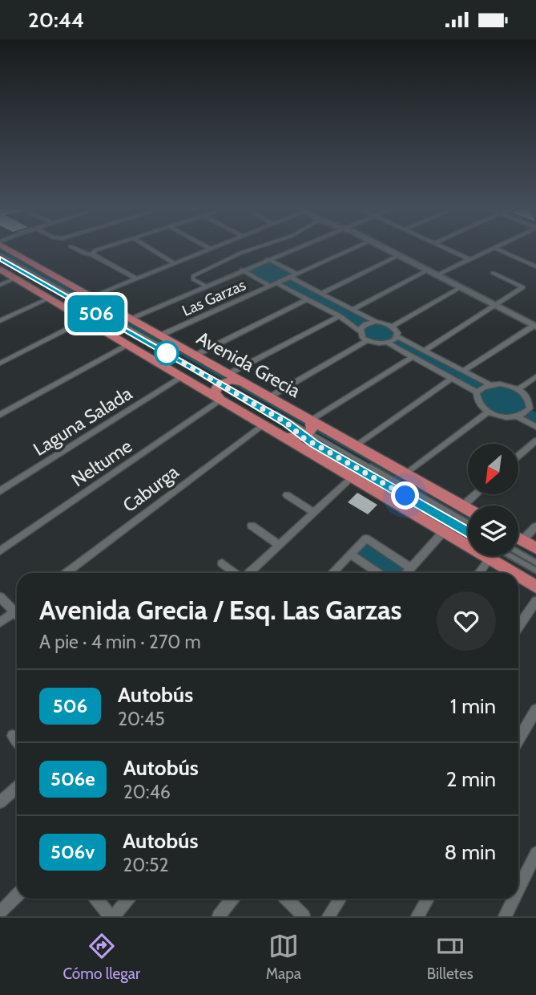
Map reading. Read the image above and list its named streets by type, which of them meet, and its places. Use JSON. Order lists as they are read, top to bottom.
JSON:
{
  "streets": {
    "main road": ["Avenida Grecia"],
    "street": [
      "Las Garzas",
      "Laguna Salada",
      "Neltume",
      "Caburga"
    ]
  },
  "crossings": [
    ["Las Garzas", "Avenida Grecia"]
  ],
  "lines": ["bus line 506"],
  "north": "bottom left",
  "page": {
    "status": "20:44",
    "on_map": "506",
    "heading": ["Avenida Grecia / Esq. Las Garzas", "A pie · 4 min · 270 m"],
    "list": [
      {
        "mark": "506",
        "name": "Autobús",
        "note": "20:45",
        "value": "1 min"
      },
      {
        "mark": "506e",
        "name": "Autobús",
        "note": "20:46",
        "value": "2 min"
      },
      {
        "mark": "506v",
        "name": "Autobús",
        "note": "20:52",
        "value": "8 min"
      }
    ],
    "tabs": ["Cómo llegar", "Mapa", "Billetes"]
  }
}
